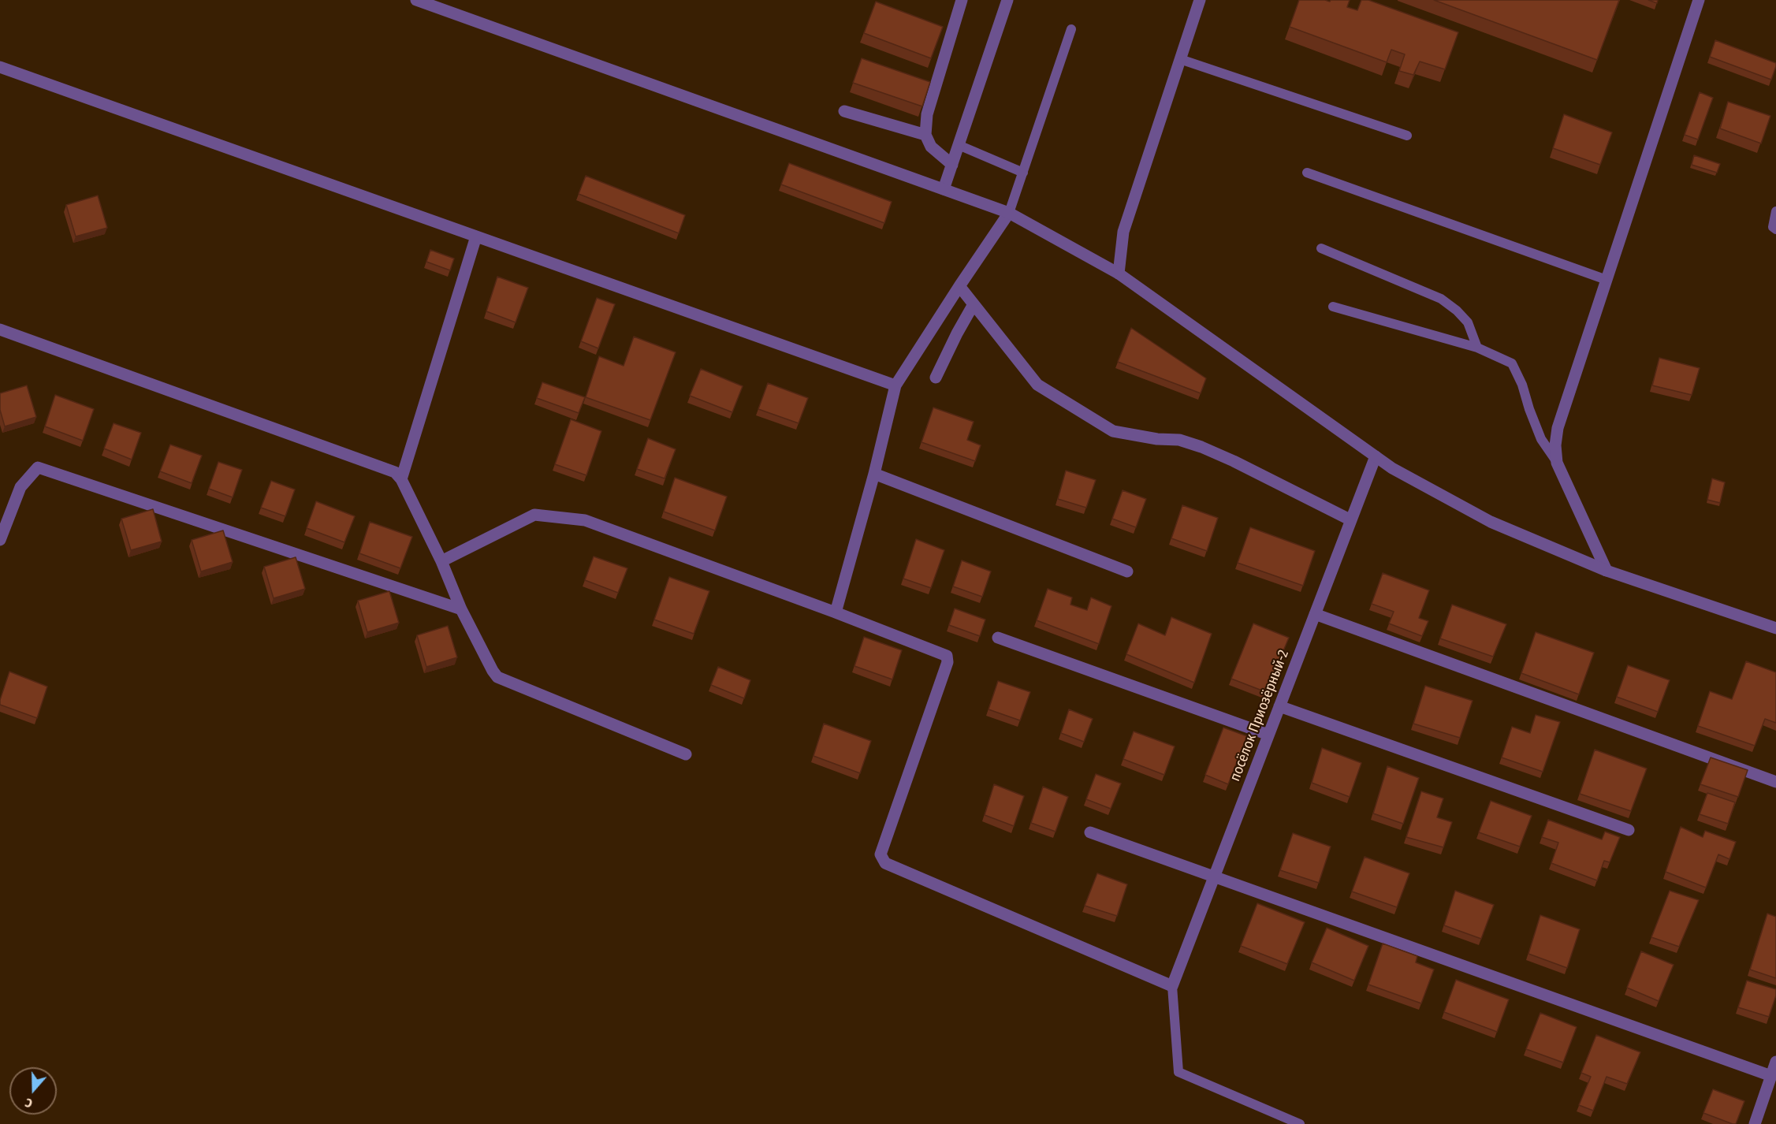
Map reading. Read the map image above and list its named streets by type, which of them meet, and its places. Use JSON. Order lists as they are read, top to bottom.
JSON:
{
  "streets": {
    "street": ["посёлок Приозёрный-2"]
  },
  "north": "bottom"
}
